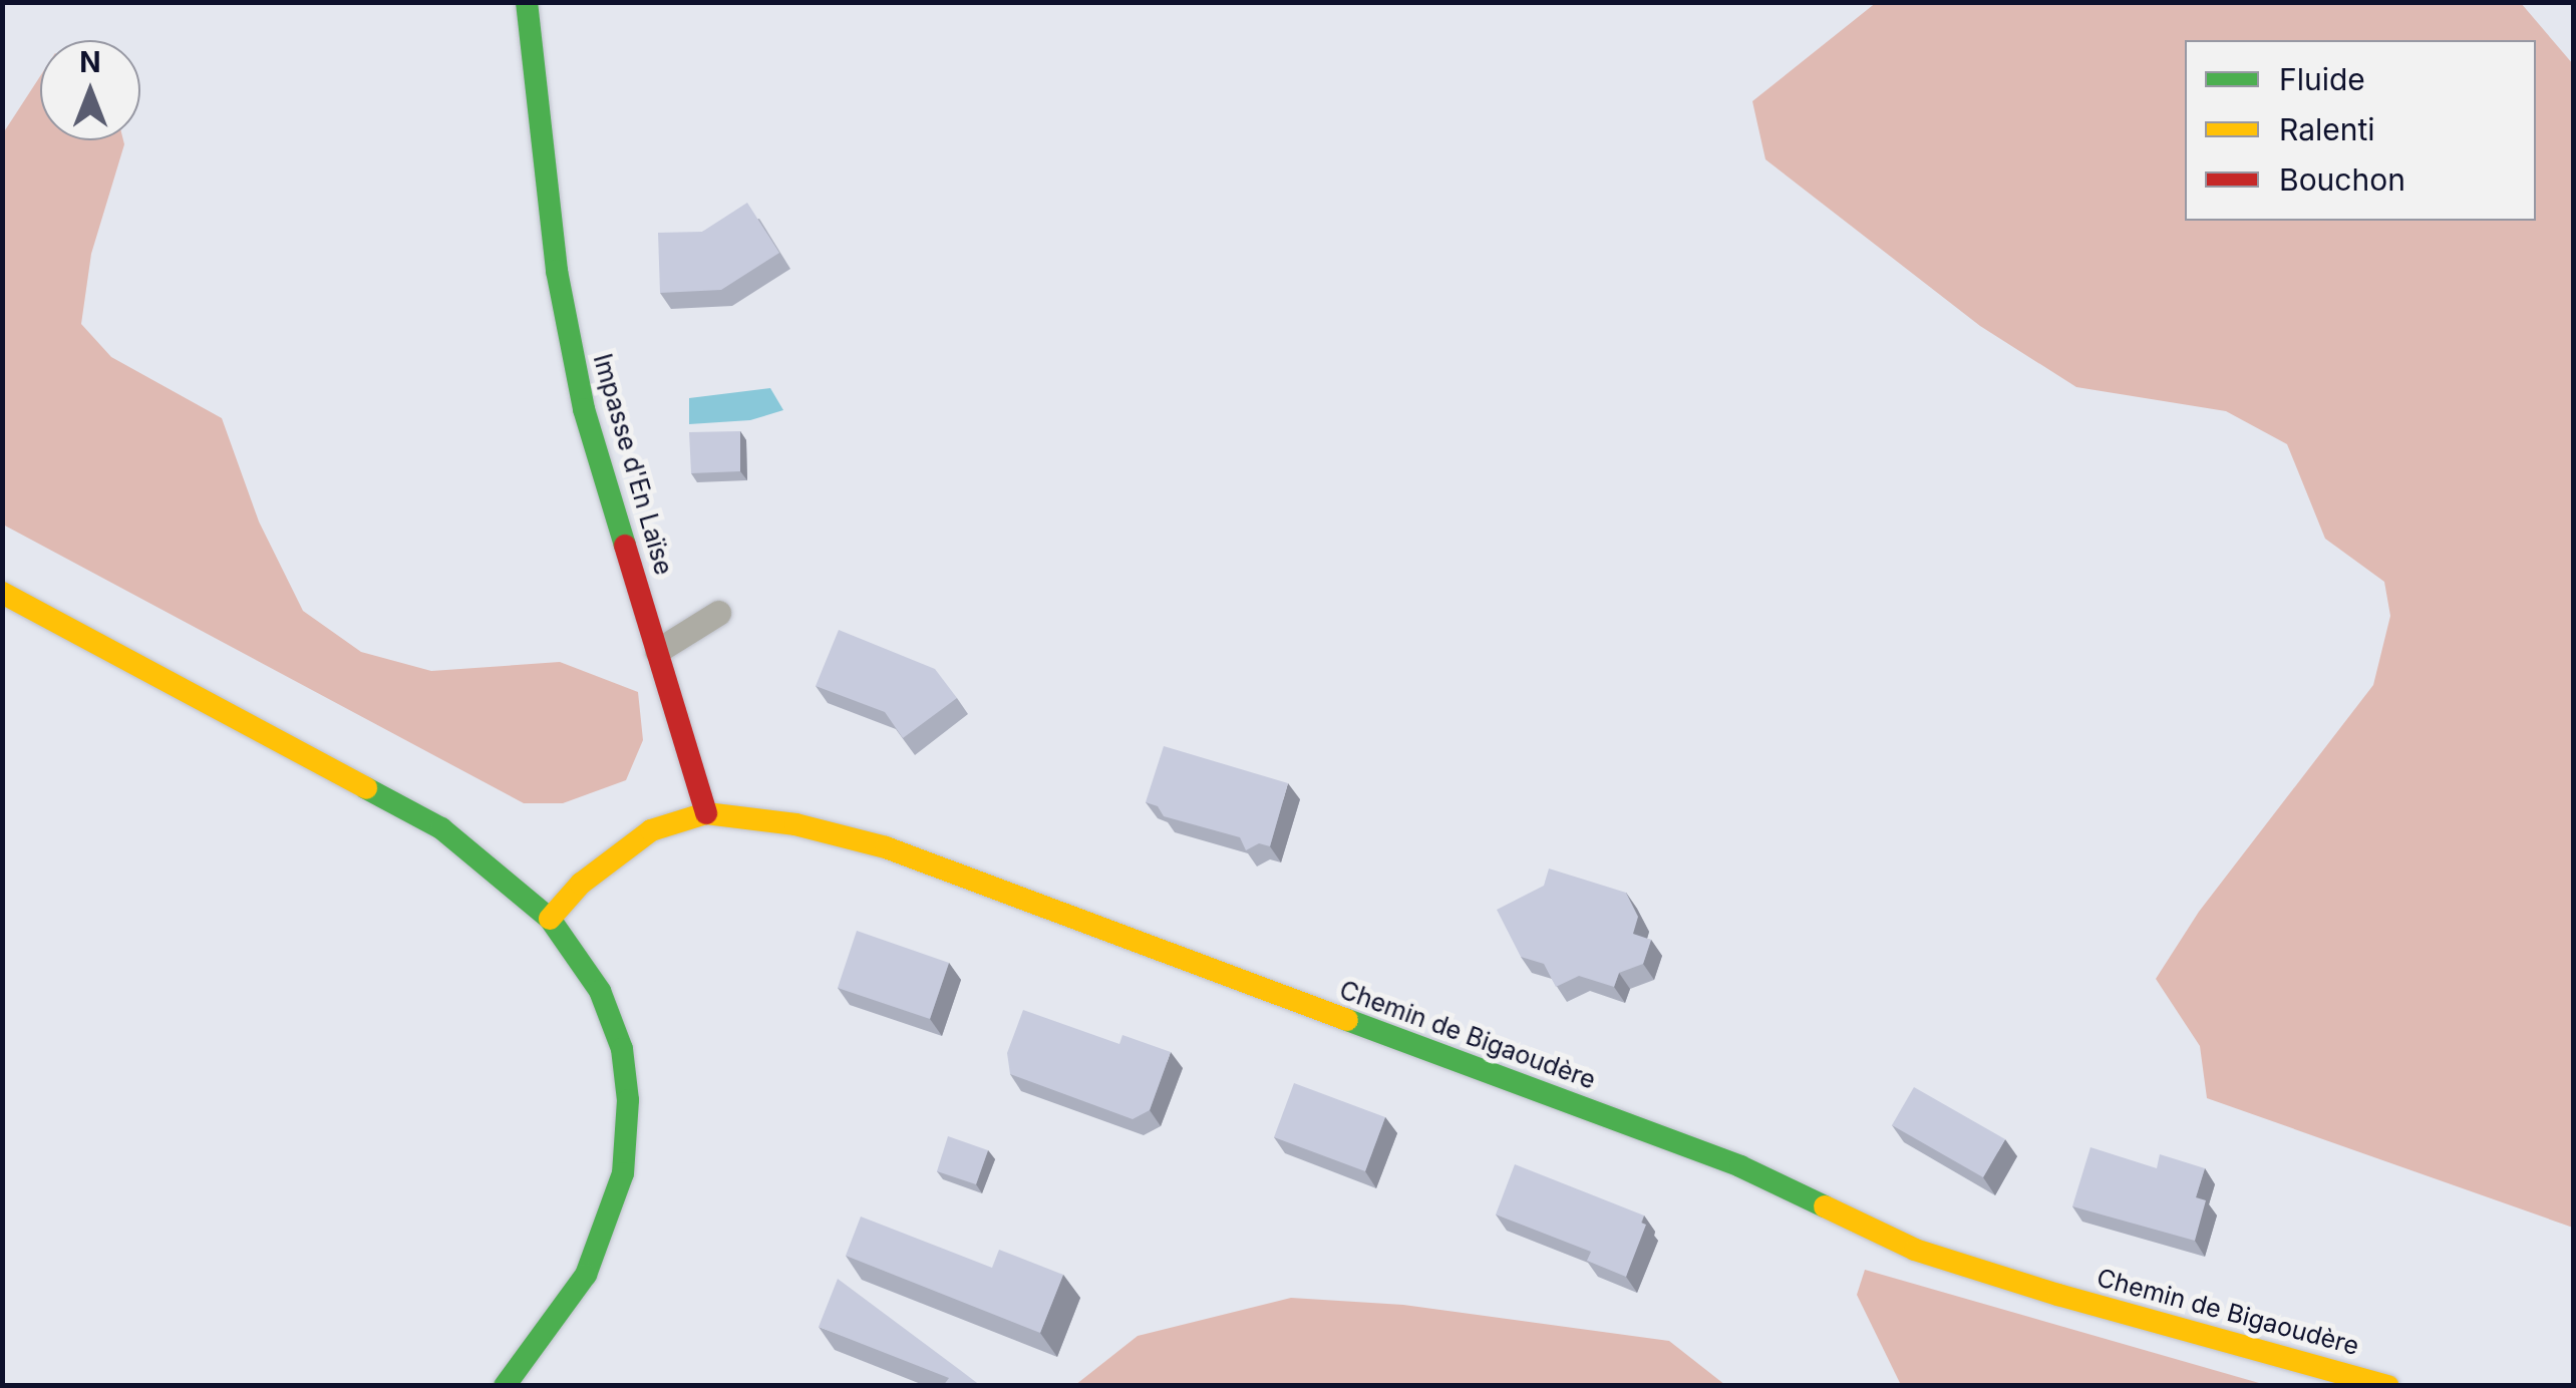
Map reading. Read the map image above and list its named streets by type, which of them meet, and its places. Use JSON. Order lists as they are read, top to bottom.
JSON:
{
  "streets": {
    "street": ["Impasse d'En Laïse", "Chemin de Bigaoudère"]
  },
  "crossings": [
    ["Impasse d'En Laïse", "Chemin de Bigaoudère"]
  ],
  "legend": ["Fluide", "Ralenti", "Bouchon"],
  "north": "top"
}
